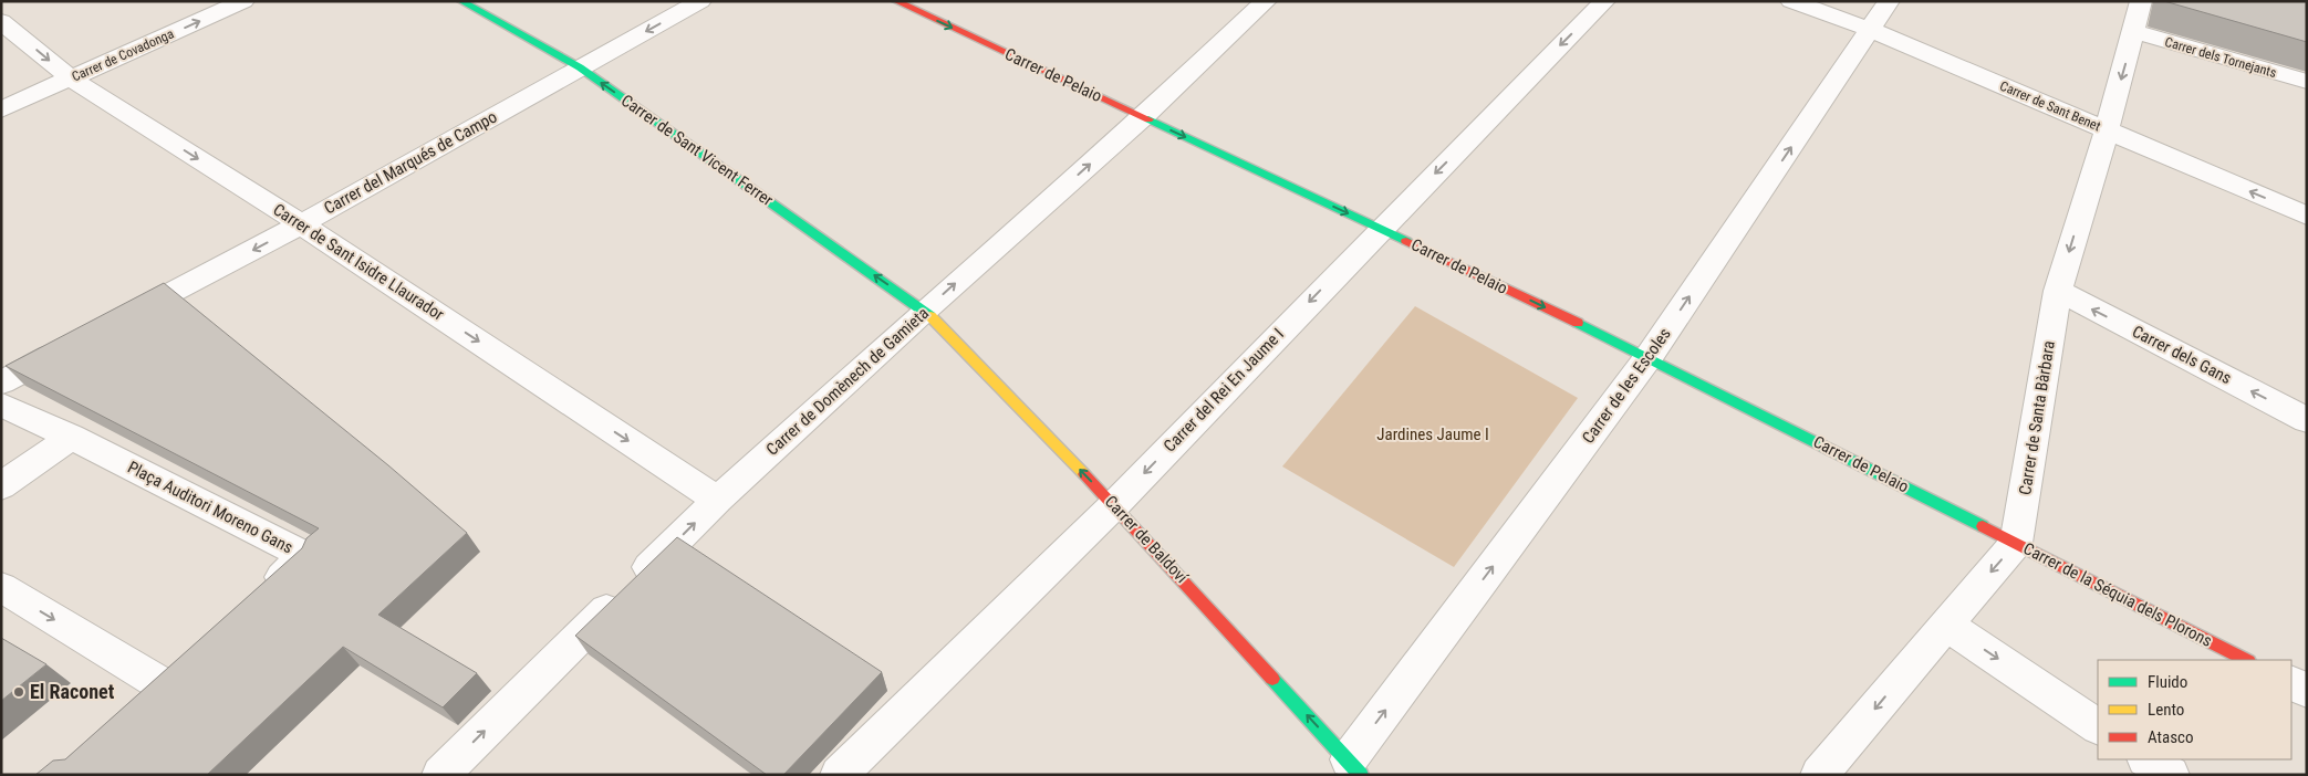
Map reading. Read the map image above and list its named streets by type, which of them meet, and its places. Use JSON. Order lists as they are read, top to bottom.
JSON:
{
  "streets": {
    "street": [
      "Carrer de Covadonga",
      "Carrer dels Tornejants",
      "Carrer de Pelaio",
      "Carrer de Sant Benet",
      "Carrer de Sant Vicent Ferrer",
      "Carrer del Marqués de Campo",
      "Carrer de Sant Isidre Llaurador",
      "Carrer dels Gans",
      "Carrer de Domènech de Gamieta",
      "Carrer de les Escoles",
      "Carrer del Rei En Jaume I",
      "Carrer de Santa Bàrbara",
      "Plaça Auditori Moreno Gans",
      "Carrer de Baldoví",
      "Carrer de la Séquia dels Plorons"
    ]
  },
  "crossings": [
    ["Carrer de Covadonga", "Carrer de Sant Isidre Llaurador"],
    ["Carrer dels Tornejants", "Carrer de Santa Bàrbara"],
    ["Carrer de Pelaio", "Carrer de Domènech de Gamieta"],
    ["Carrer de Pelaio", "Carrer de les Escoles"],
    ["Carrer de Pelaio", "Carrer del Rei En Jaume I"],
    ["Carrer de Pelaio", "Carrer de Santa Bàrbara"],
    ["Carrer de Pelaio", "Carrer de la Séquia dels Plorons"],
    ["Carrer de Sant Benet", "Carrer de les Escoles"],
    ["Carrer de Sant Benet", "Carrer de Santa Bàrbara"],
    ["Carrer de Sant Vicent Ferrer", "Carrer del Marqués de Campo"],
    ["Carrer de Sant Vicent Ferrer", "Carrer de Domènech de Gamieta"],
    ["Carrer de Sant Vicent Ferrer", "Carrer de Baldoví"],
    ["Carrer del Marqués de Campo", "Carrer de Sant Isidre Llaurador"],
    ["Carrer de Sant Isidre Llaurador", "Carrer de Domènech de Gamieta"],
    ["Carrer dels Gans", "Carrer de Santa Bàrbara"],
    ["Carrer de Domènech de Gamieta", "Carrer de Baldoví"],
    ["Carrer de les Escoles", "Carrer de Baldoví"],
    ["Carrer del Rei En Jaume I", "Carrer de Baldoví"],
    ["Carrer de Santa Bàrbara", "Carrer de la Séquia dels Plorons"]
  ],
  "one_way": [
    "Carrer de Covadonga",
    "Carrer de Pelaio",
    "Carrer de Sant Benet",
    "Carrer de Sant Vicent Ferrer",
    "Carrer del Marqués de Campo",
    "Carrer de Sant Isidre Llaurador",
    "Carrer dels Gans",
    "Carrer de Domènech de Gamieta",
    "Carrer de les Escoles",
    "Carrer del Rei En Jaume I",
    "Carrer de Santa Bàrbara",
    "Carrer de Baldoví"
  ],
  "parks": ["Jardines Jaume I"],
  "places": ["El Raconet"],
  "legend": ["Fluido", "Lento", "Atasco"]
}
